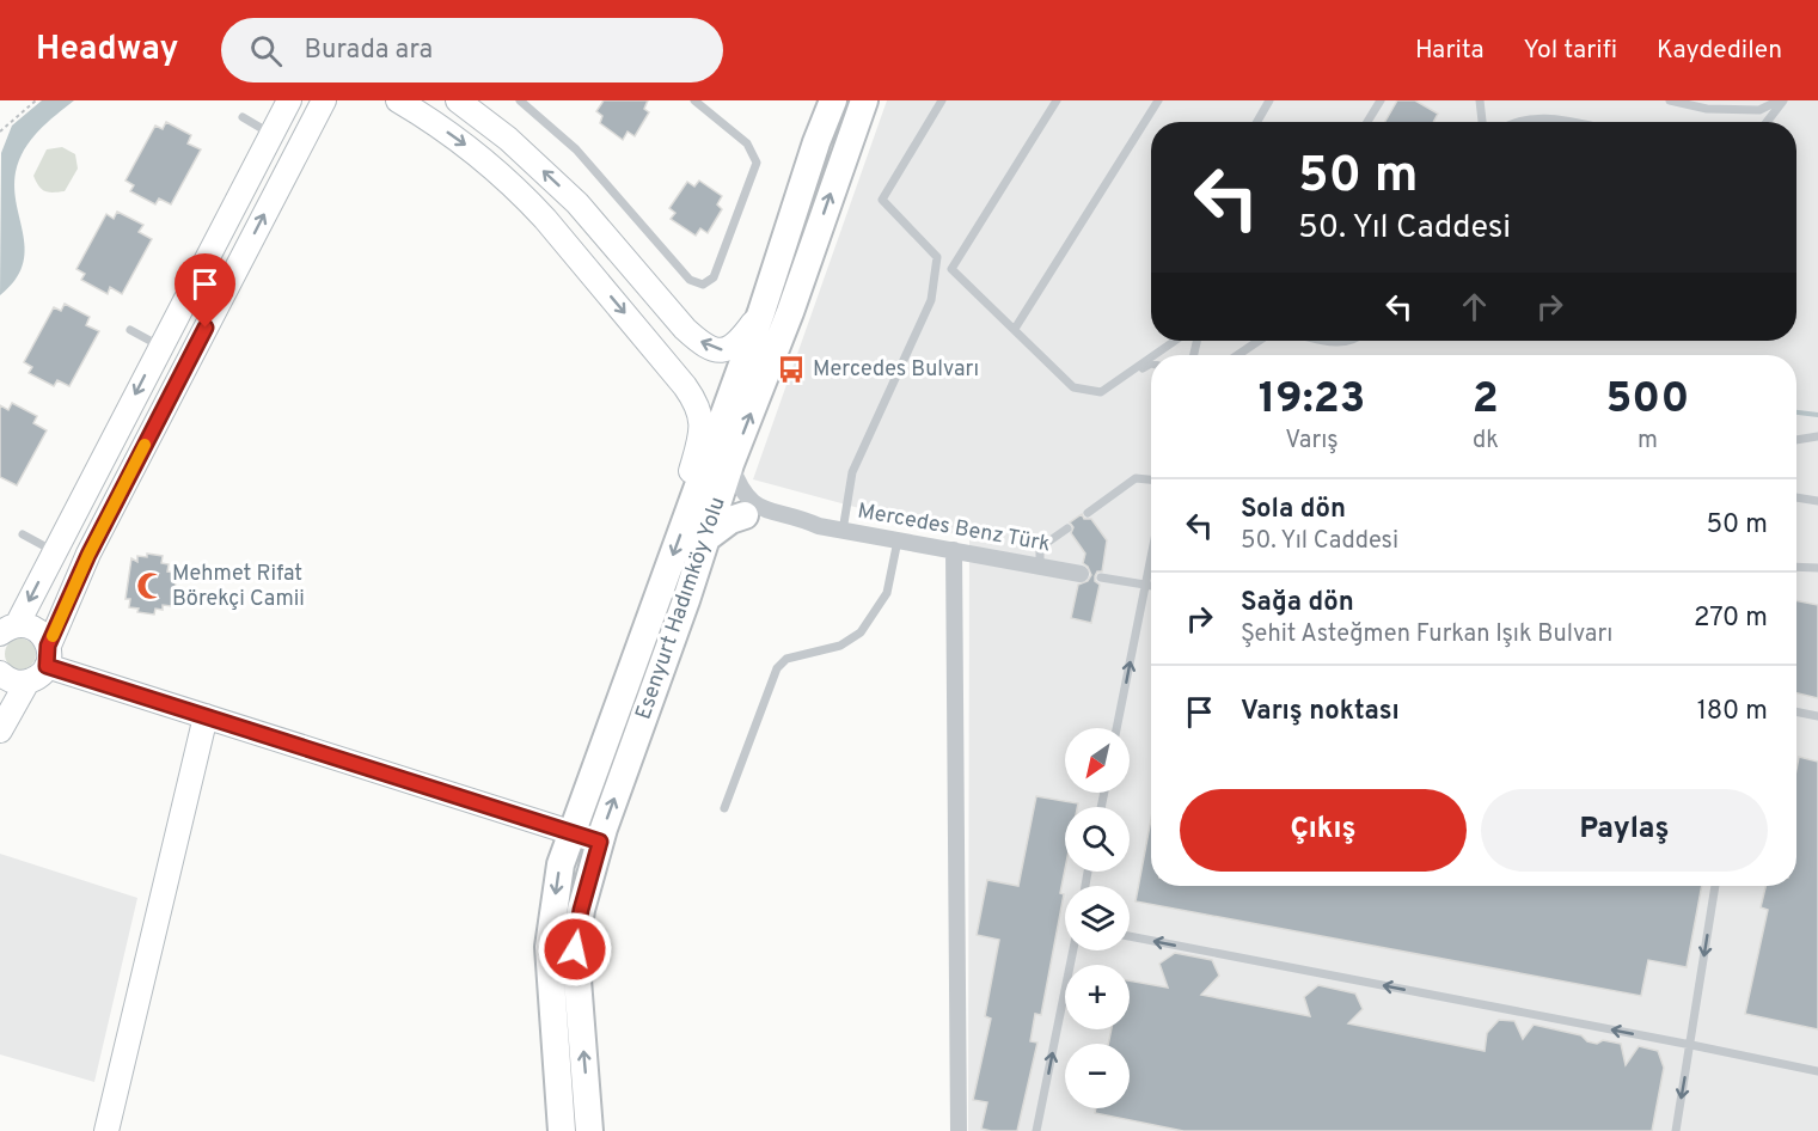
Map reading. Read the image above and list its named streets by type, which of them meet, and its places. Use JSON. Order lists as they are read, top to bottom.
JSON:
{
  "streets": {
    "main road": ["Esenyurt Hadımköy Yolu"],
    "street": ["Mercedes Benz Türk"]
  },
  "crossings": [
    ["Mercedes Benz Türk", "Esenyurt Hadımköy Yolu"]
  ],
  "places": {
    "bus stop": ["Mercedes Bulvarı"],
    "mosque": ["Mehmet Rifat Börekçi Camii"]
  },
  "north": "bottom left",
  "page": {
    "header": "Headway",
    "search": "Burada ara",
    "nav": ["Harita", "Yol tarifi", "Kaydedilen"],
    "turn": ["50 m", "50. Yıl Caddesi"],
    "eta": [
      "19:23",
      "Varış",
      "2",
      "dk",
      "500",
      "m"
    ],
    "list": [
      {
        "name": "Sola dön",
        "note": "50. Yıl Caddesi",
        "value": "50 m"
      },
      {
        "name": "Sağa dön",
        "note": "Şehit Asteğmen Furkan Işık Bulvarı",
        "value": "270 m"
      },
      {
        "name": "Varış noktası",
        "value": "180 m"
      }
    ],
    "map_buttons": ["+", "−"],
    "buttons": ["Çıkış", "Paylaş"]
  }
}
